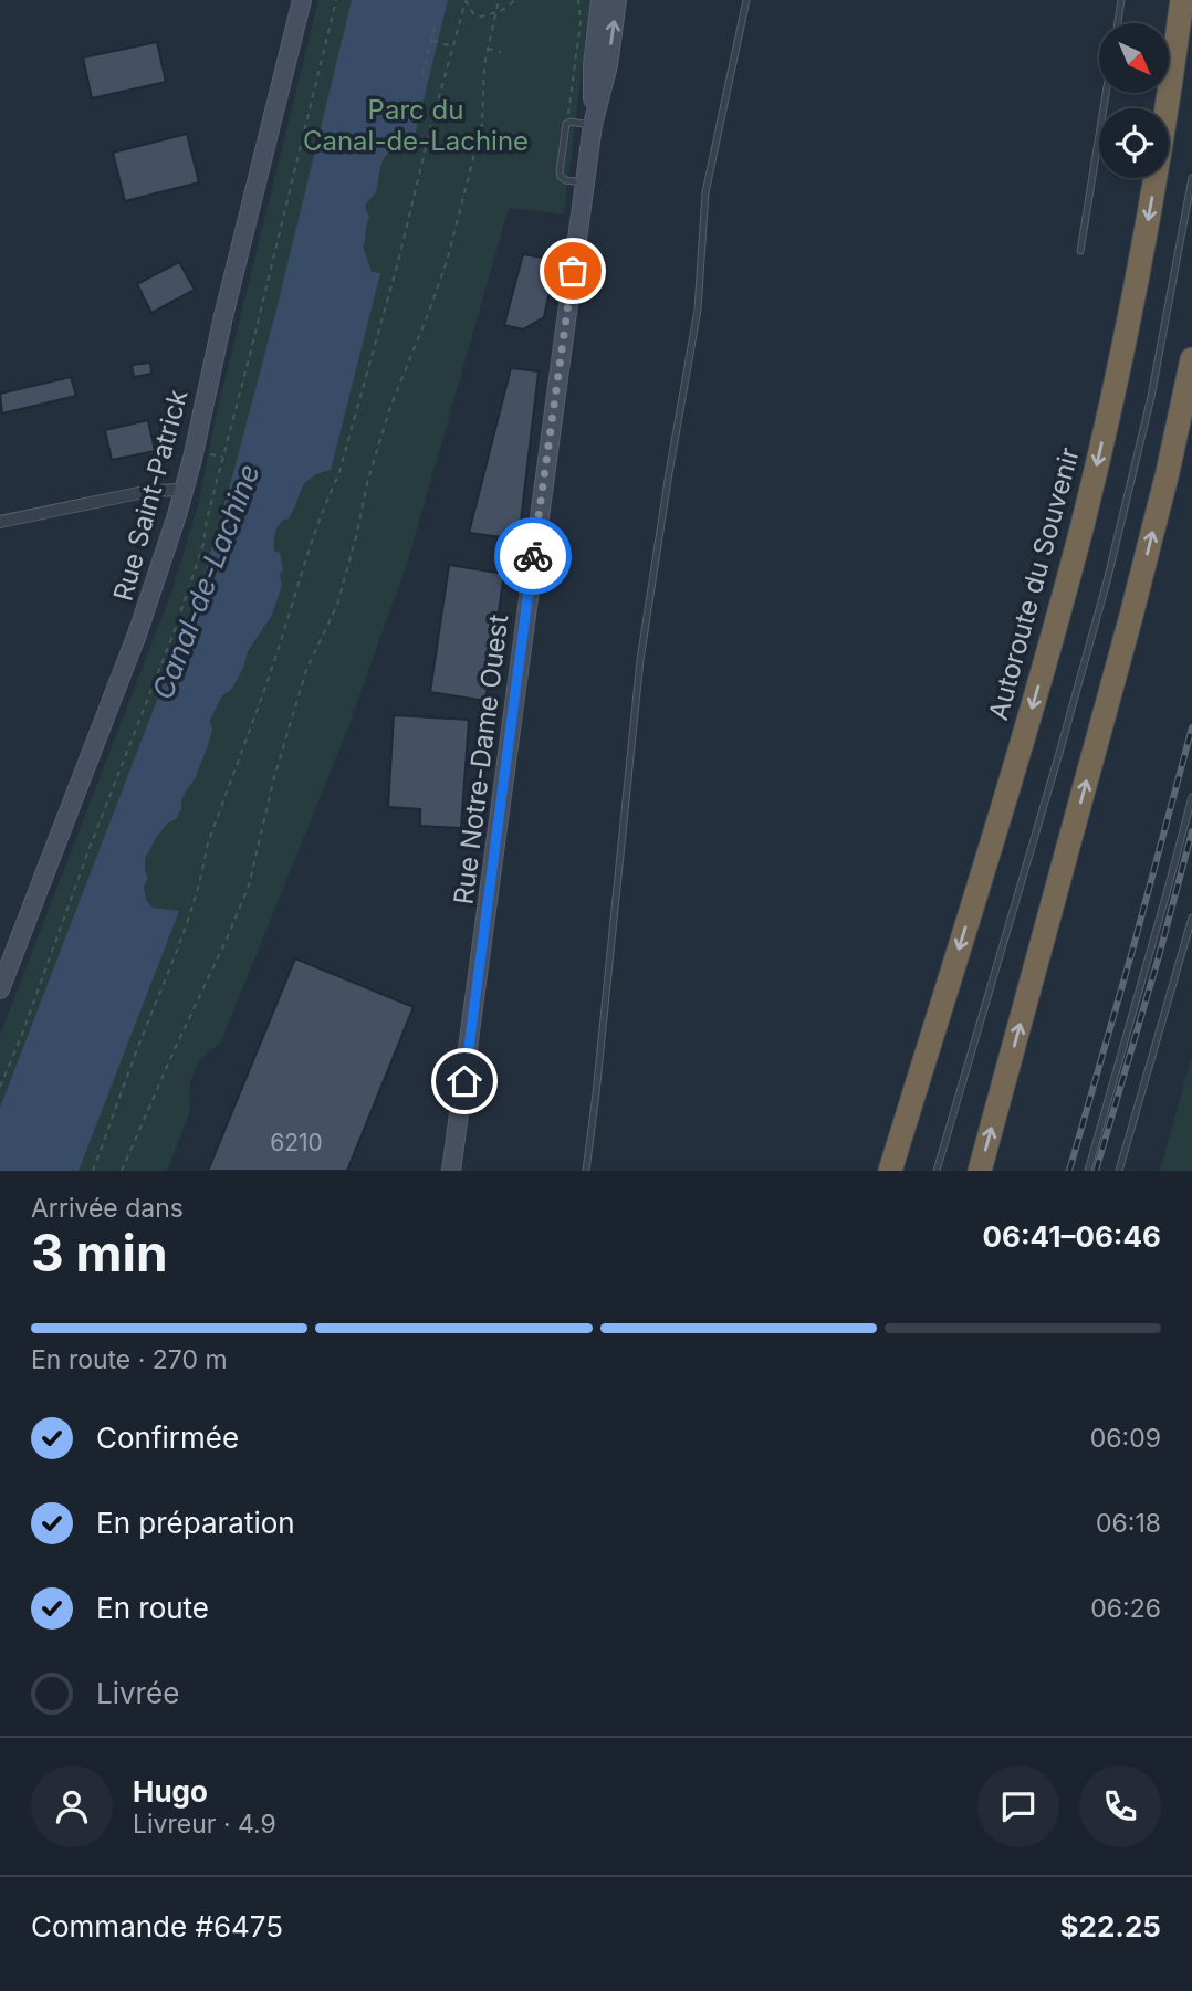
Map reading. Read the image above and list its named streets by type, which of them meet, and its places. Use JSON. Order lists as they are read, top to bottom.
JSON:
{
  "streets": {
    "highway": ["Autoroute du Souvenir"],
    "main road": ["Rue Saint-Patrick", "Rue Notre-Dame Ouest"]
  },
  "water": ["Canal-de-Lachine"],
  "parks": ["Parc du Canal-de-Lachine"],
  "house_numbers": ["6210"],
  "north": "bottom right",
  "page": {
    "heading": ["3 min", "Arrivée dans", "06:41–06:46"],
    "panel": [
      "Hugo",
      "Livreur · 4.9",
      "Commande #6475",
      "$22.25"
    ],
    "bar": "En route · 270 m",
    "list": [
      ["Confirmée", "06:09"],
      ["En préparation", "06:18"],
      ["En route", "06:26"],
      "Livrée"
    ]
  }
}
